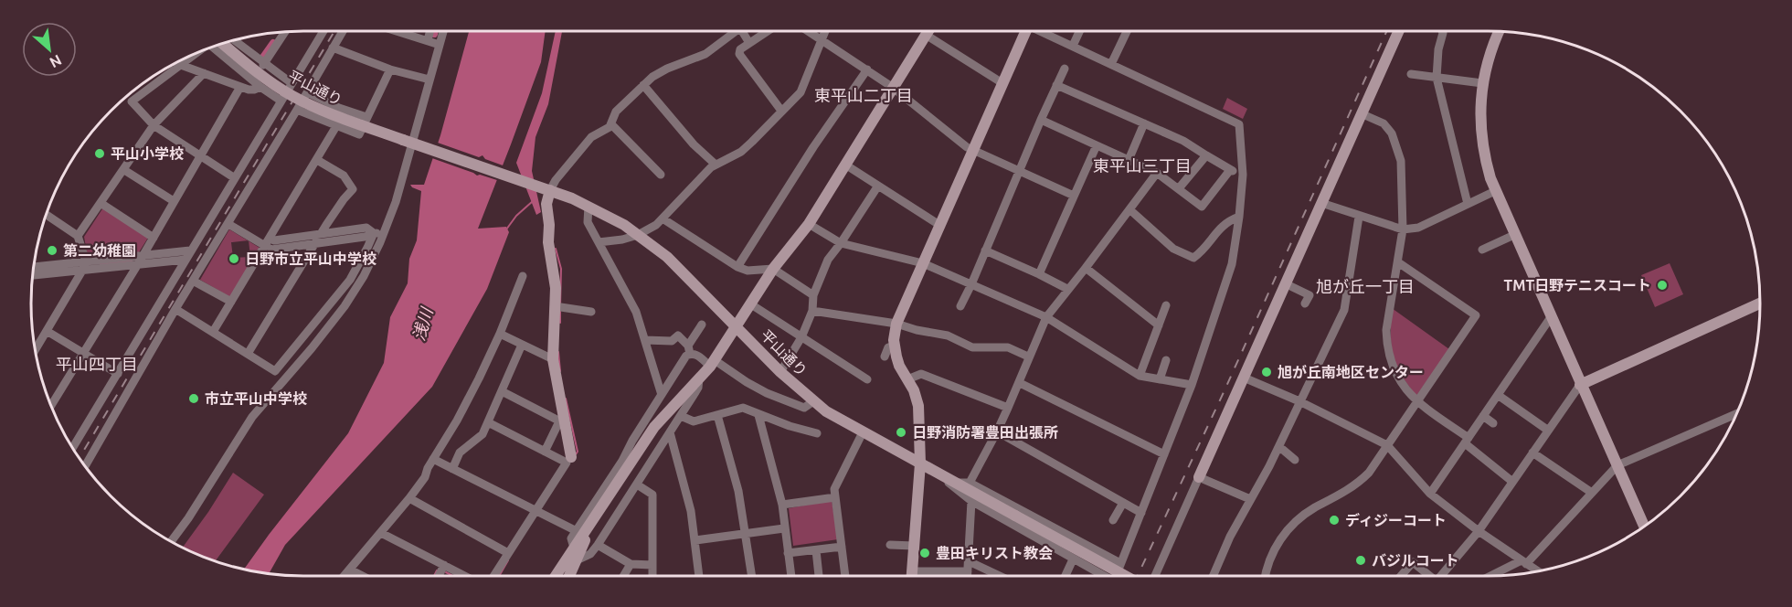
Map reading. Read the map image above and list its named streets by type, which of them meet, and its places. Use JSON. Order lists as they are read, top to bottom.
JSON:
{
  "streets": {
    "street": ["平山通り"]
  },
  "districts": [
    "東平山二丁目",
    "東平山三丁目",
    "旭が丘一丁目",
    "平山四丁目"
  ],
  "water": ["浅川"],
  "places": [
    "平山小学校",
    "第二幼稚園",
    "日野市立平山中学校",
    "TMT日野テニスコート",
    "旭が丘南地区センター",
    "市立平山中学校",
    "日野消防署豊田出張所",
    "ディジーコート",
    "豊田キリスト教会",
    "バジルコート"
  ],
  "north": "bottom right"
}
